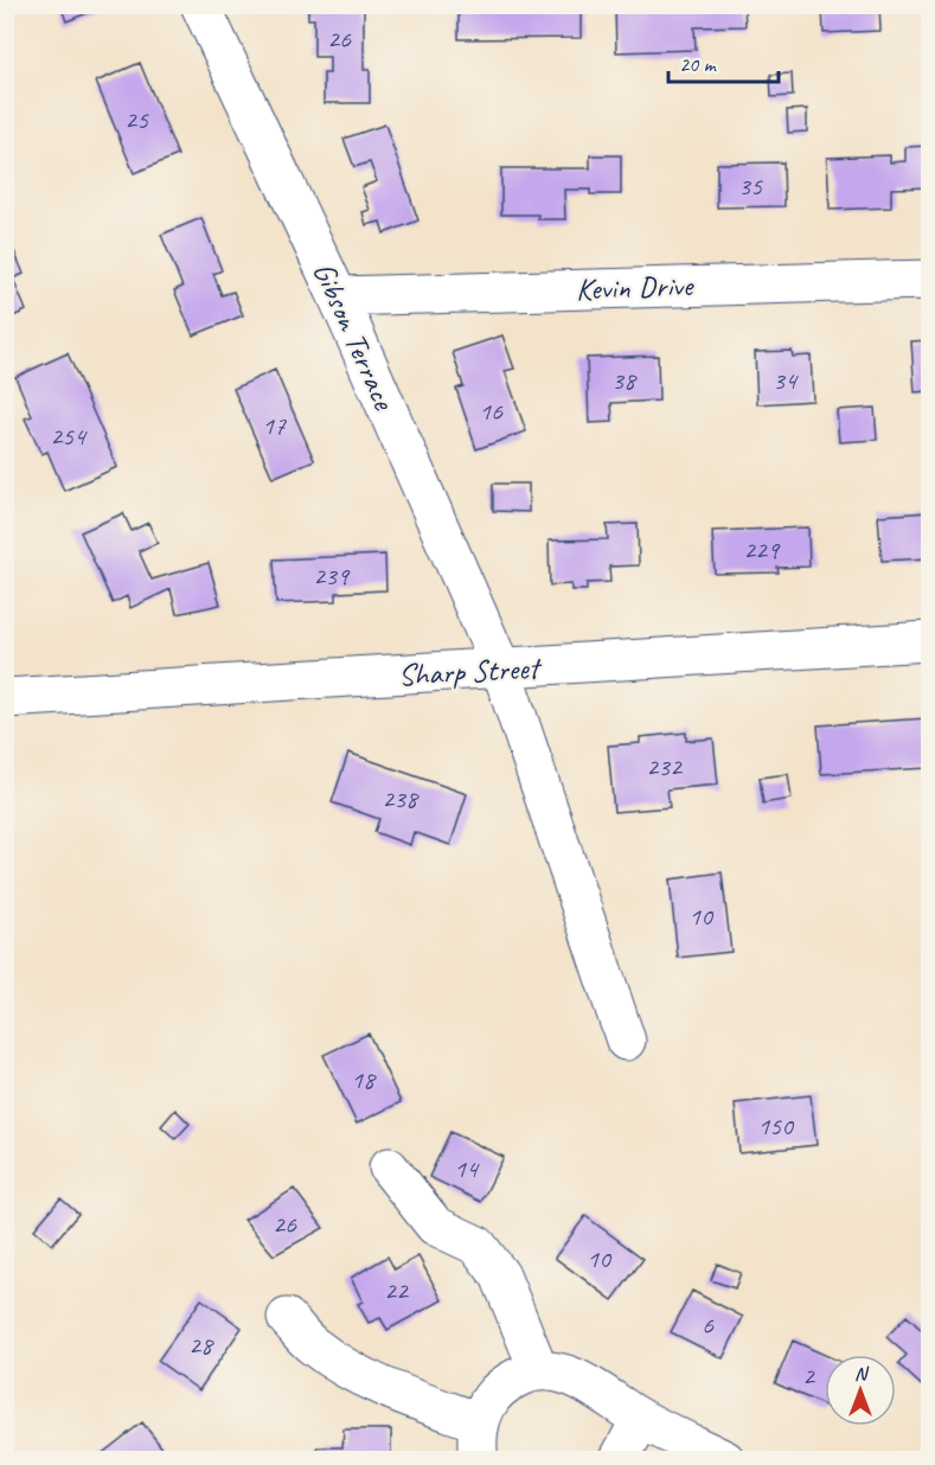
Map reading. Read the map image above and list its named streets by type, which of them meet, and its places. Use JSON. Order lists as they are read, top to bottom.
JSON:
{
  "streets": {
    "street": ["Kevin Drive", "Gibson Terrace", "Sharp Street"]
  },
  "crossings": [
    ["Kevin Drive", "Gibson Terrace"],
    ["Gibson Terrace", "Sharp Street"]
  ],
  "house_numbers": [
    "26",
    "25",
    "35",
    "38",
    "34",
    "16",
    "17",
    "254",
    "229",
    "239",
    "232",
    "238",
    "10",
    "18",
    "150",
    "14",
    "26",
    "10",
    "22",
    "6",
    "28",
    "2"
  ],
  "scale_bar": "20 m",
  "north": "top"
}
